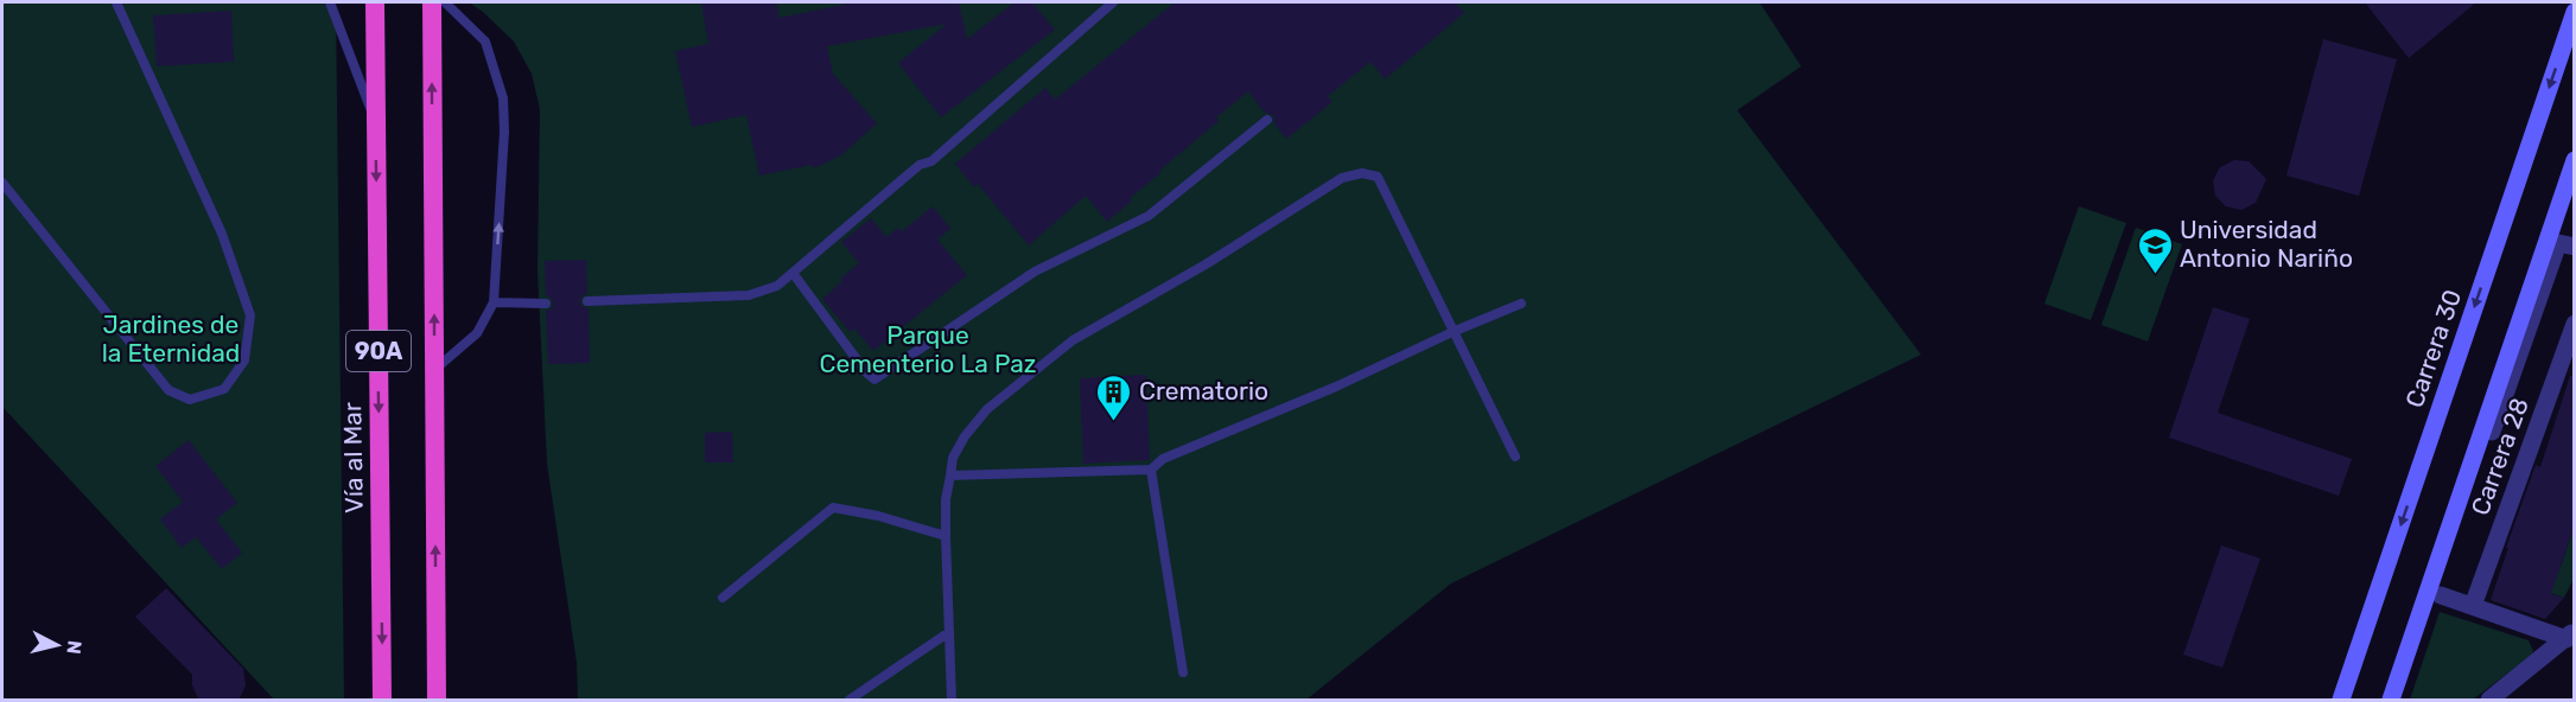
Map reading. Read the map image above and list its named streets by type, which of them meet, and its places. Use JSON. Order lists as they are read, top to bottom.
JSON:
{
  "streets": {
    "highway": ["90A", "Vía al Mar"],
    "main road": ["Carrera 30"],
    "street": ["Carrera 28"]
  },
  "parks": ["Jardines de la Eternidad", "Parque Cementerio La Paz"],
  "places": {
    "school or university": ["Universidad Antonio Nariño"],
    "building": ["Crematorio"]
  },
  "north": "right"
}
